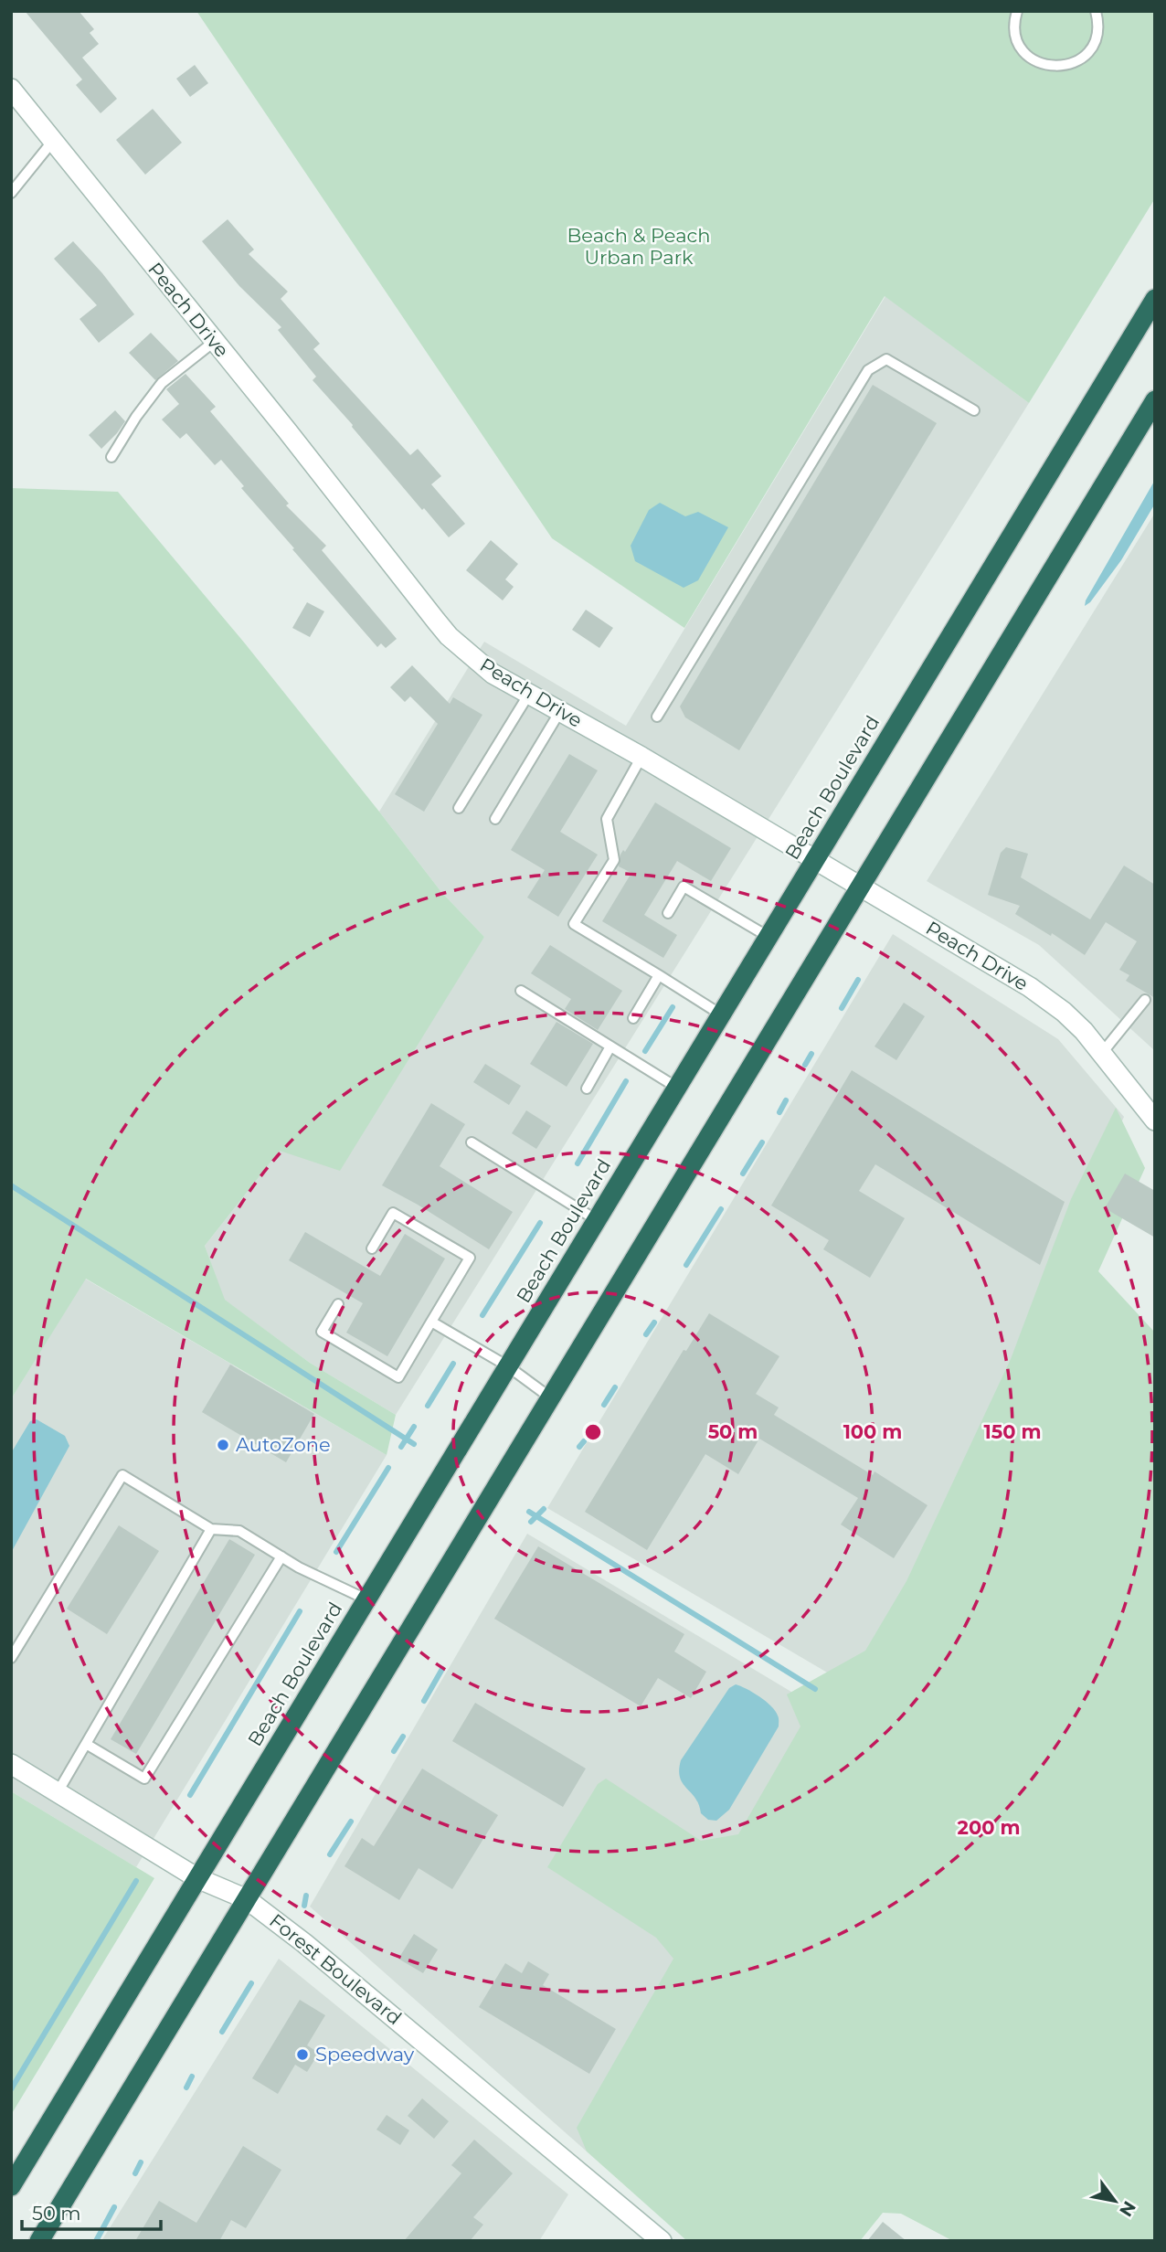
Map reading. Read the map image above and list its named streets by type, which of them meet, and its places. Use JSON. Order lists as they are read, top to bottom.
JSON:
{
  "streets": {
    "highway": ["Beach Boulevard"],
    "street": ["Peach Drive", "Forest Boulevard"]
  },
  "crossings": [
    ["Peach Drive", "Beach Boulevard"],
    ["Beach Boulevard", "Forest Boulevard"]
  ],
  "parks": ["Beach & Peach Urban Park"],
  "places": ["AutoZone", "Speedway"],
  "scale_bar": "50 m",
  "north": "bottom right",
  "rings": [
    "50 m",
    "100 m",
    "150 m",
    "200 m"
  ]
}
